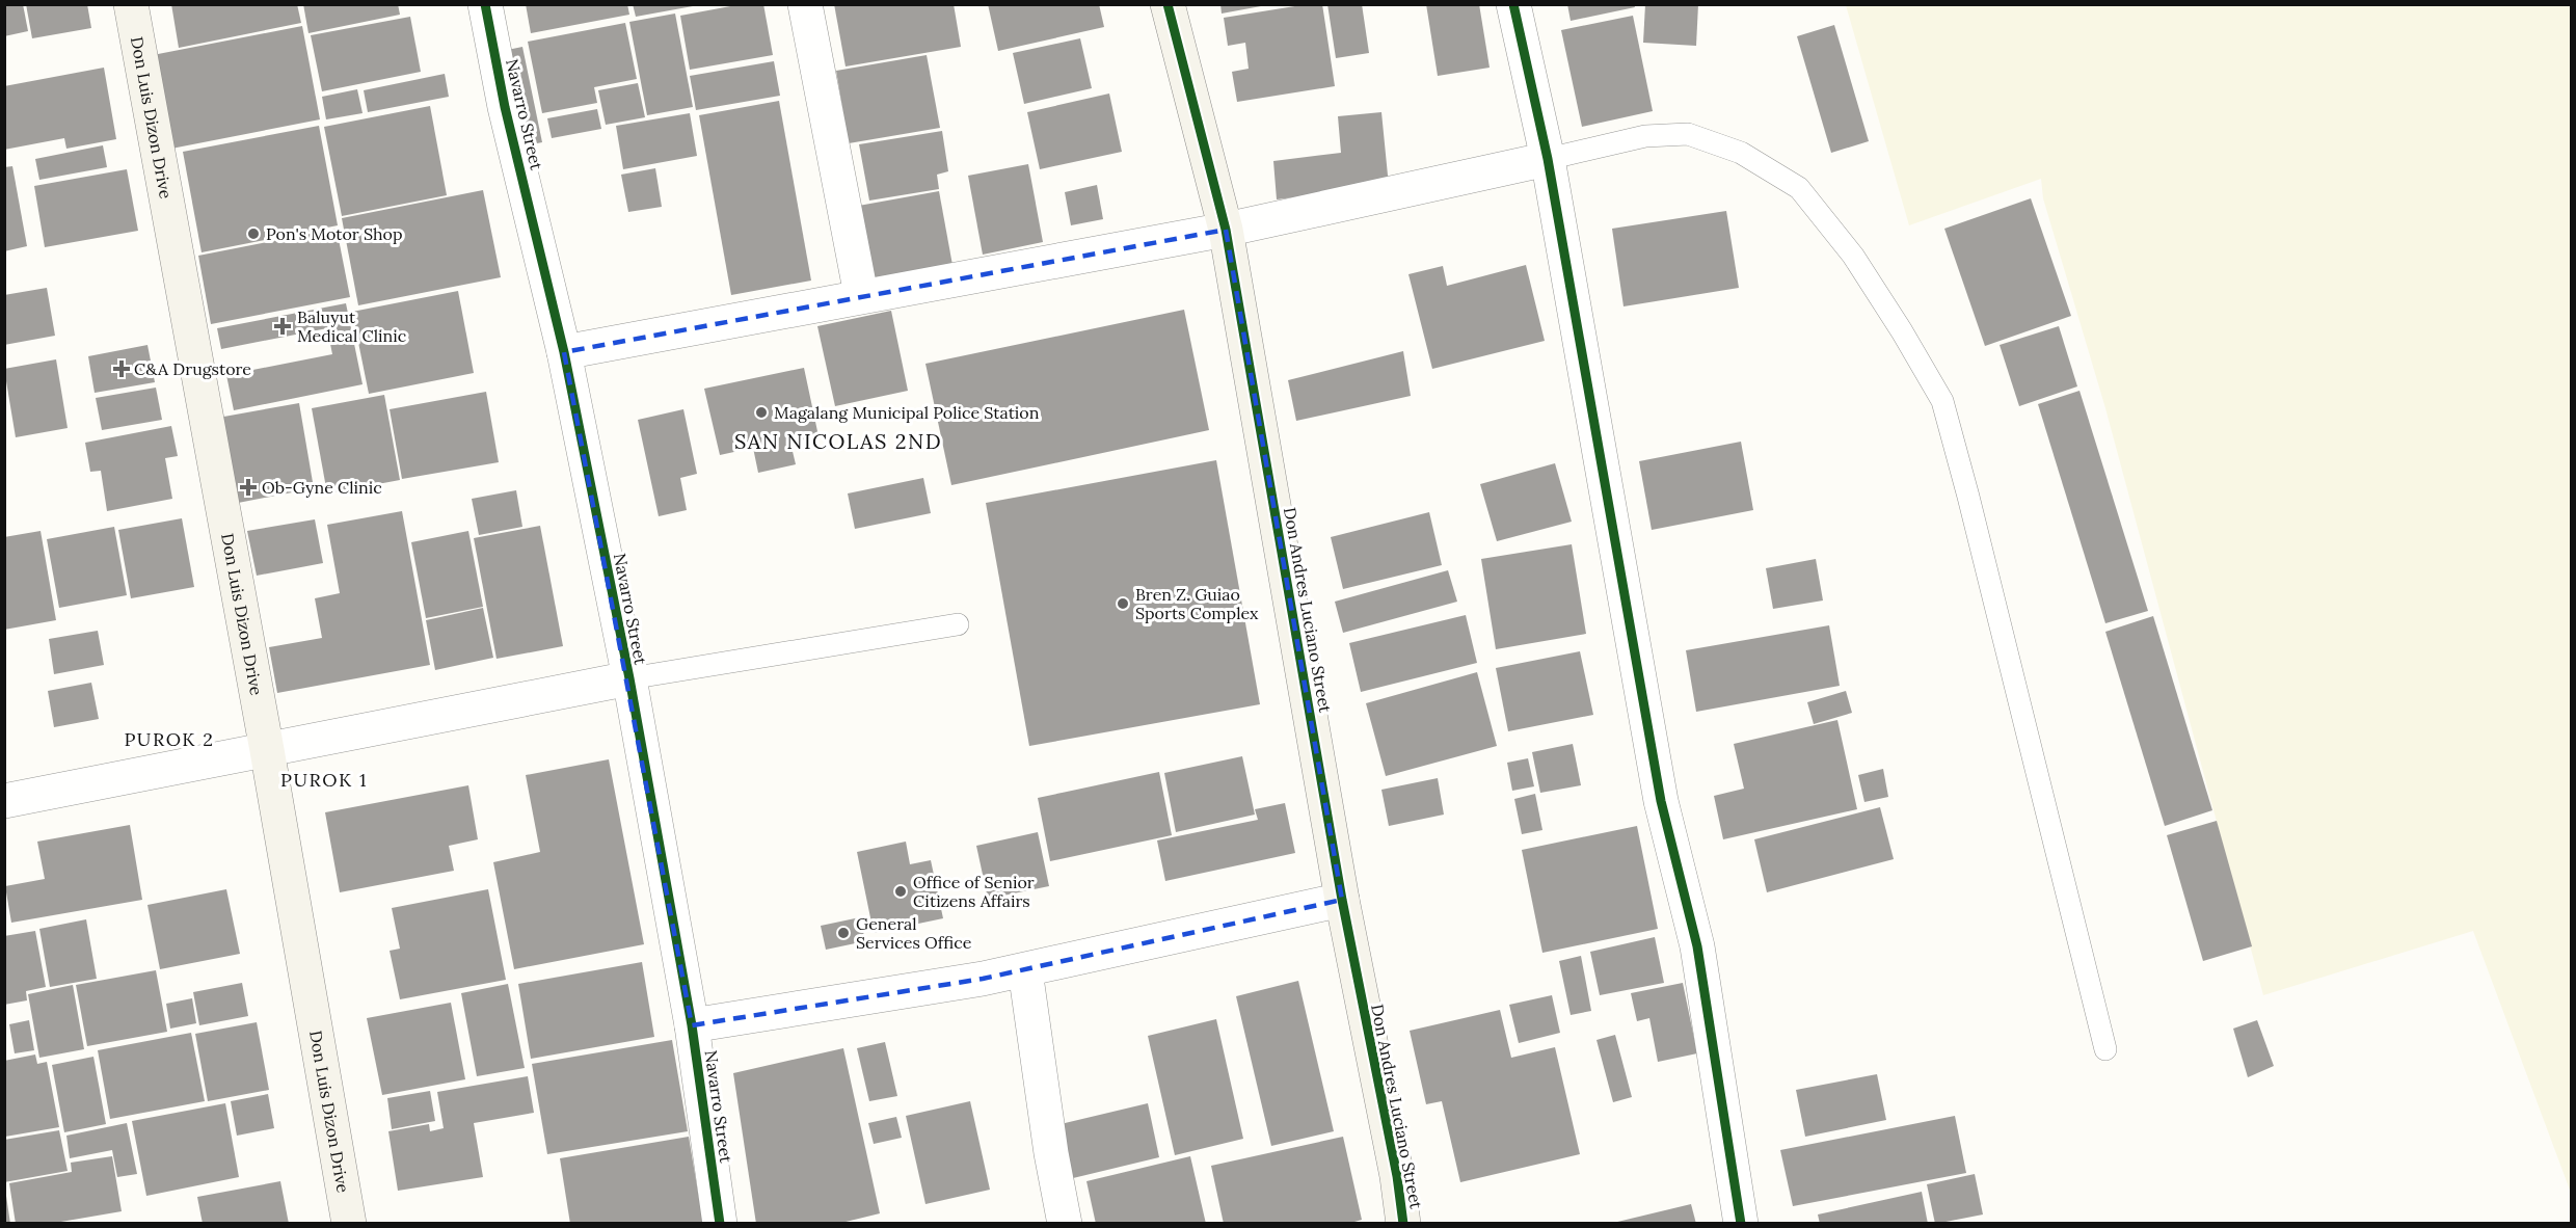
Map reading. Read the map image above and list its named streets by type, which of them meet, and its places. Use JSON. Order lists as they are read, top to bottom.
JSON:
{
  "streets": {
    "street": ["Navarro Street", "Don Luis Dizon Drive", "Don Andres Luciano Street"]
  },
  "districts": ["SAN NICOLAS 2ND", "PUROK 2", "PUROK 1"],
  "places": {
    "other": [
      "Pon's Motor Shop",
      "Magalang Municipal Police Station",
      "Bren Z. Guiao Sports Complex",
      "Office of Senior Citizens Affairs",
      "General Services Office"
    ],
    "health": ["Baluyut Medical Clinic", "C&A Drugstore", "Ob-Gyne Clinic"]
  }
}
